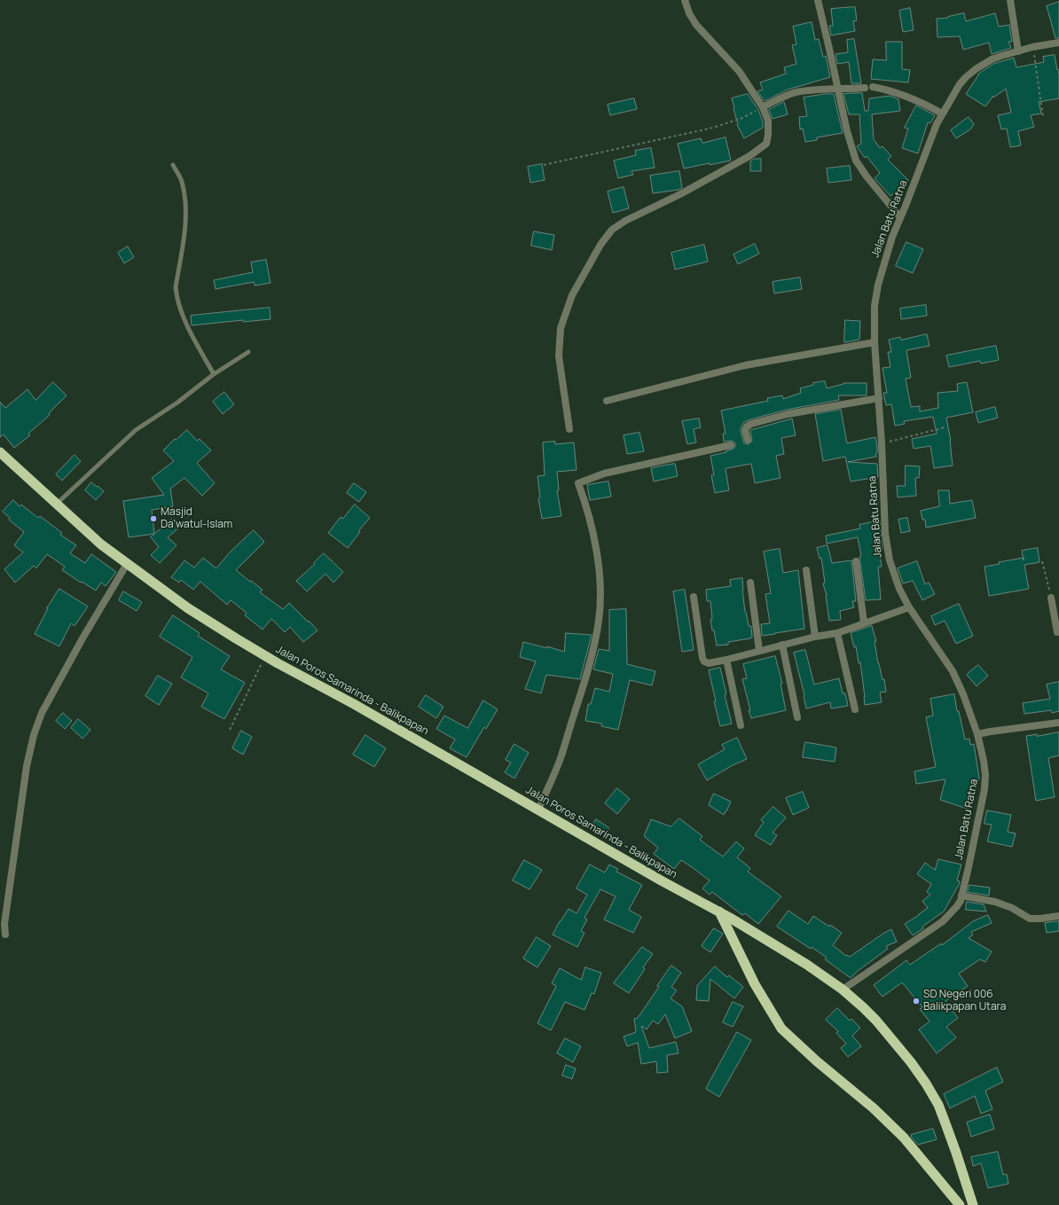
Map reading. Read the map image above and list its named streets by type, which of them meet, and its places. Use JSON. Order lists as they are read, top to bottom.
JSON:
{
  "streets": {
    "highway": ["Jalan Poros Samarinda - Balikpapan"],
    "street": ["Jalan Batu Ratna"]
  },
  "crossings": [
    ["Jalan Batu Ratna", "Jalan Poros Samarinda - Balikpapan"]
  ],
  "places": ["Masjid Da'watul-Islam", "SD Negeri 006 Balikpapan Utara"]
}
